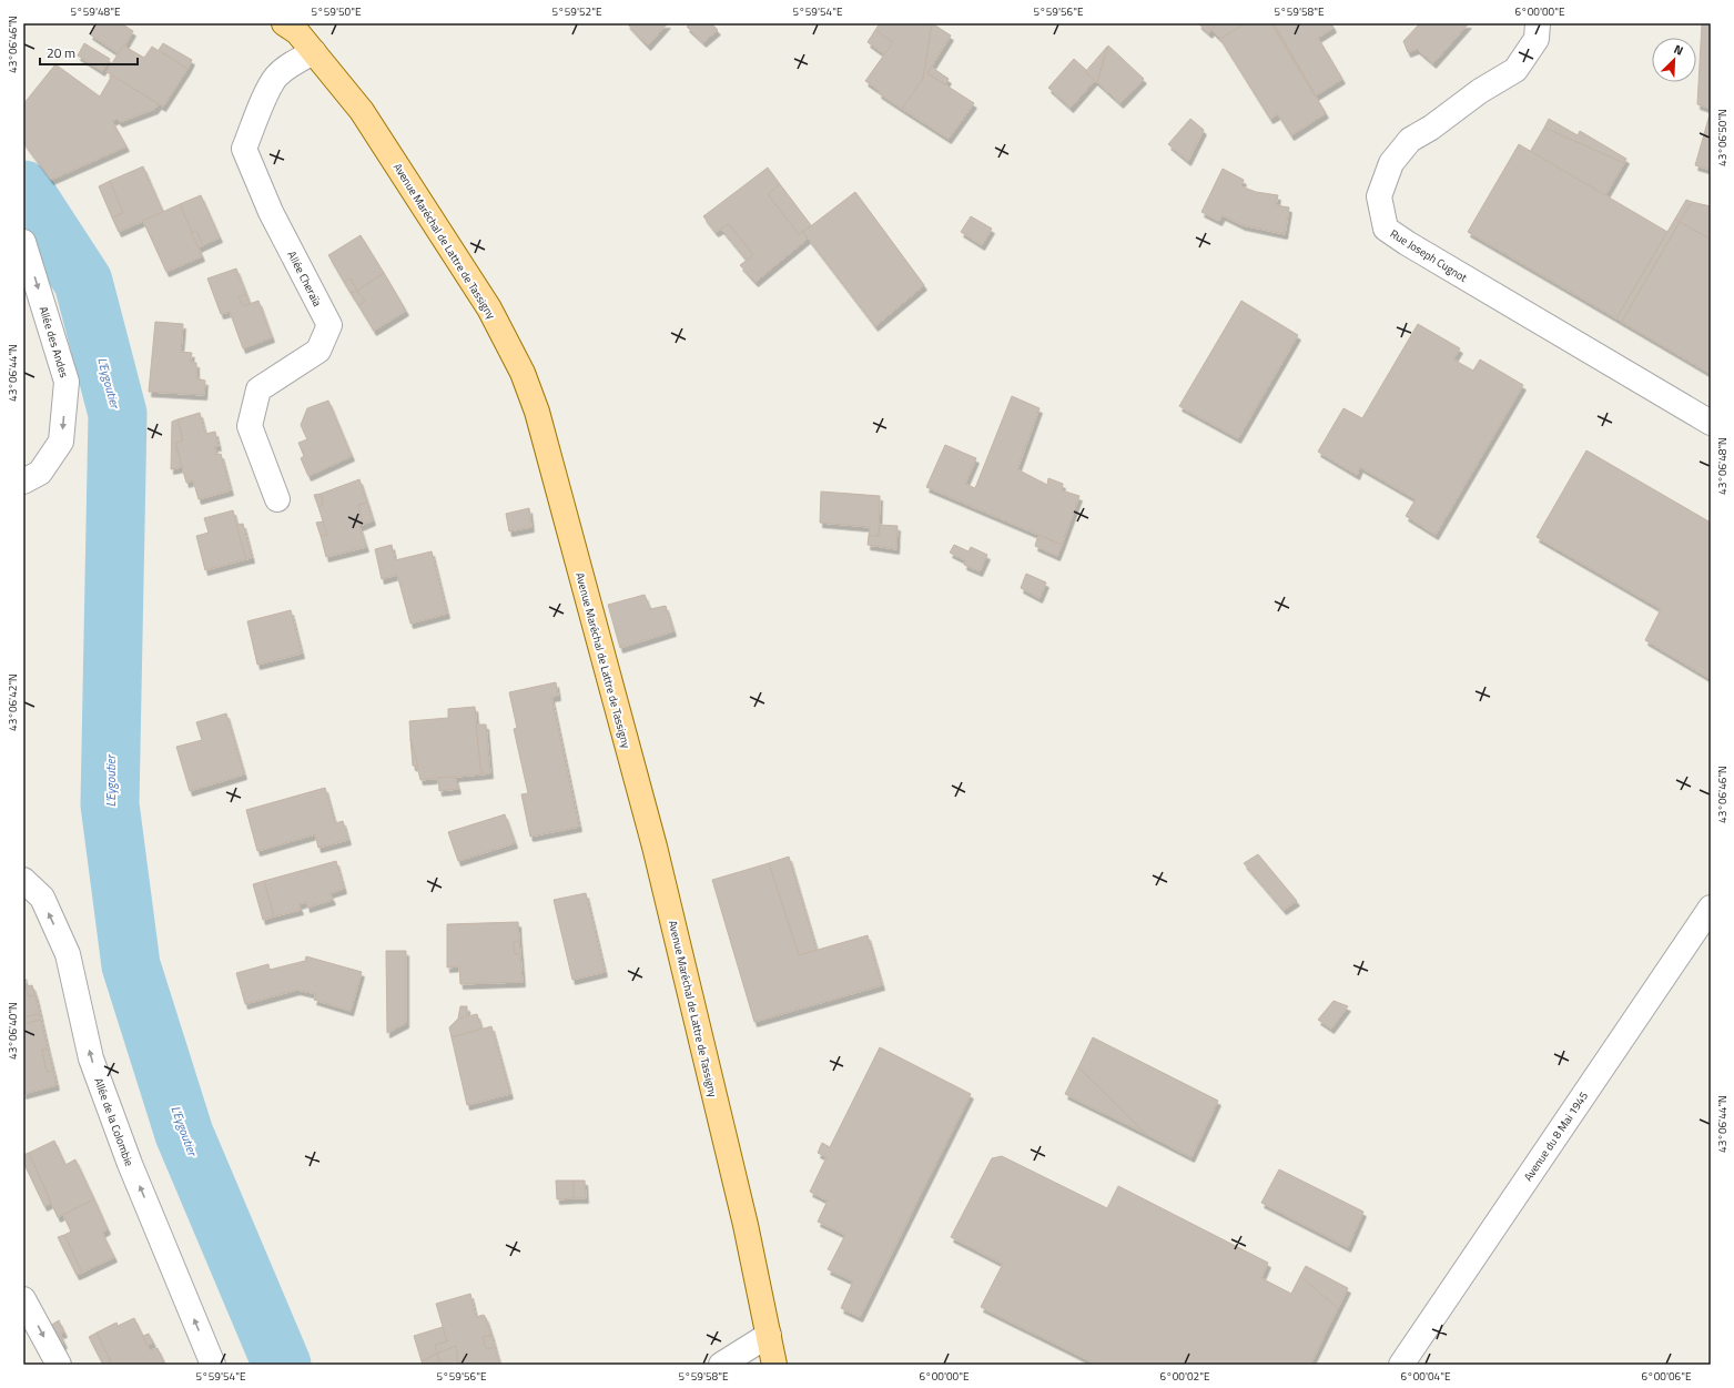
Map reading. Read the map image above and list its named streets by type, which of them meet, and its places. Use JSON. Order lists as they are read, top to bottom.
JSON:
{
  "streets": {
    "main road": ["Avenue Maréchal de Lattre de Tassigny"],
    "street": [
      "Rue Joseph Cugnot",
      "Allée Cheraïa",
      "Allée des Andes",
      "Allée de la Colombie",
      "Avenue du 8 Mai 1945"
    ]
  },
  "crossings": [
    ["Avenue Maréchal de Lattre de Tassigny", "Allée Cheraïa"]
  ],
  "one_way": ["Allée des Andes", "Allée de la Colombie"],
  "water": ["L'Eygoutier"],
  "scale_bar": "20 m",
  "north": "top right",
  "coordinates": [
    "5°59'48\"E",
    "5°59'50\"E",
    "5°59'52\"E",
    "5°59'54\"E",
    "5°59'56\"E",
    "5°59'58\"E",
    "6°00'00\"E",
    "43°06'46\"N",
    "43°06'50\"N",
    "43°06'44\"N",
    "43°06'48\"N",
    "43°06'42\"N",
    "43°06'40\"N",
    "6°00'02\"E",
    "6°00'04\"E",
    "6°00'06\"E"
  ]
}
